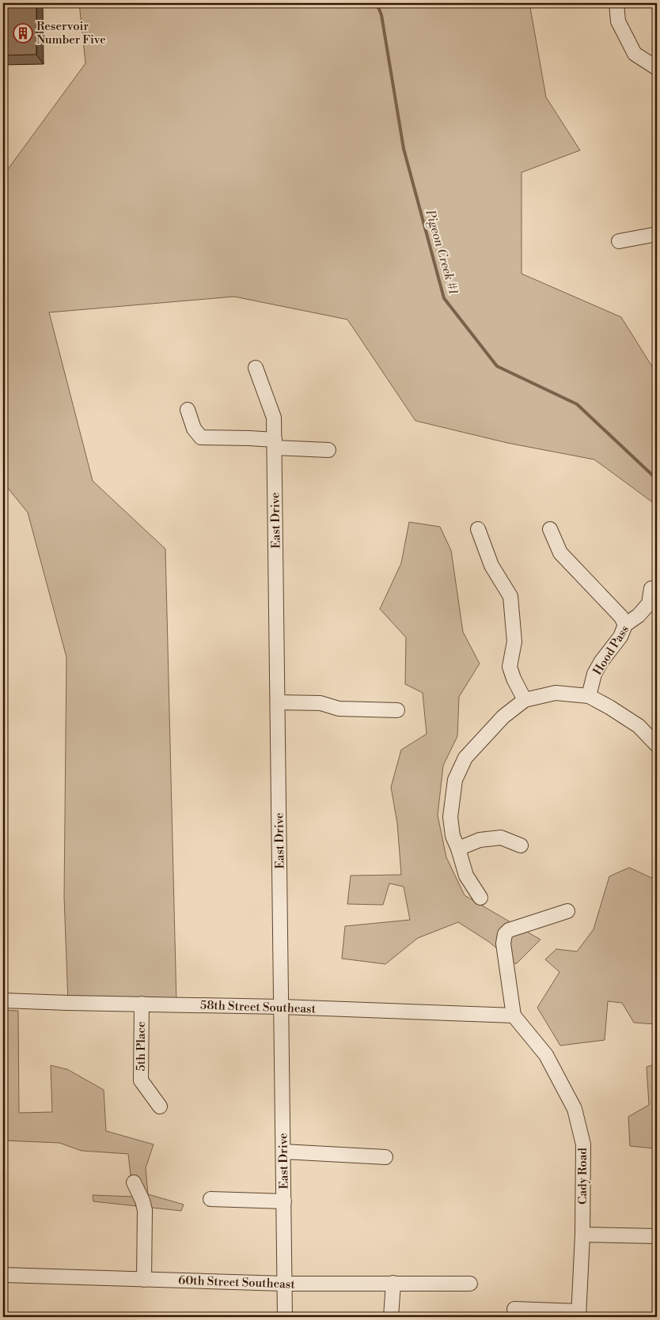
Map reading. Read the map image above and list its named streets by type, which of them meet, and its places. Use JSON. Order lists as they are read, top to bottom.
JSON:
{
  "streets": {
    "street": [
      "East Drive",
      "Hood Pass",
      "58th Street Southeast",
      "5th Place",
      "Cady Road",
      "60th Street Southeast"
    ]
  },
  "crossings": [
    ["East Drive", "58th Street Southeast"],
    ["East Drive", "60th Street Southeast"],
    ["58th Street Southeast", "5th Place"],
    ["58th Street Southeast", "Cady Road"]
  ],
  "water": ["Pigeon Creek #1"],
  "places": {
    "building": ["Reservoir Number Five"]
  }
}
